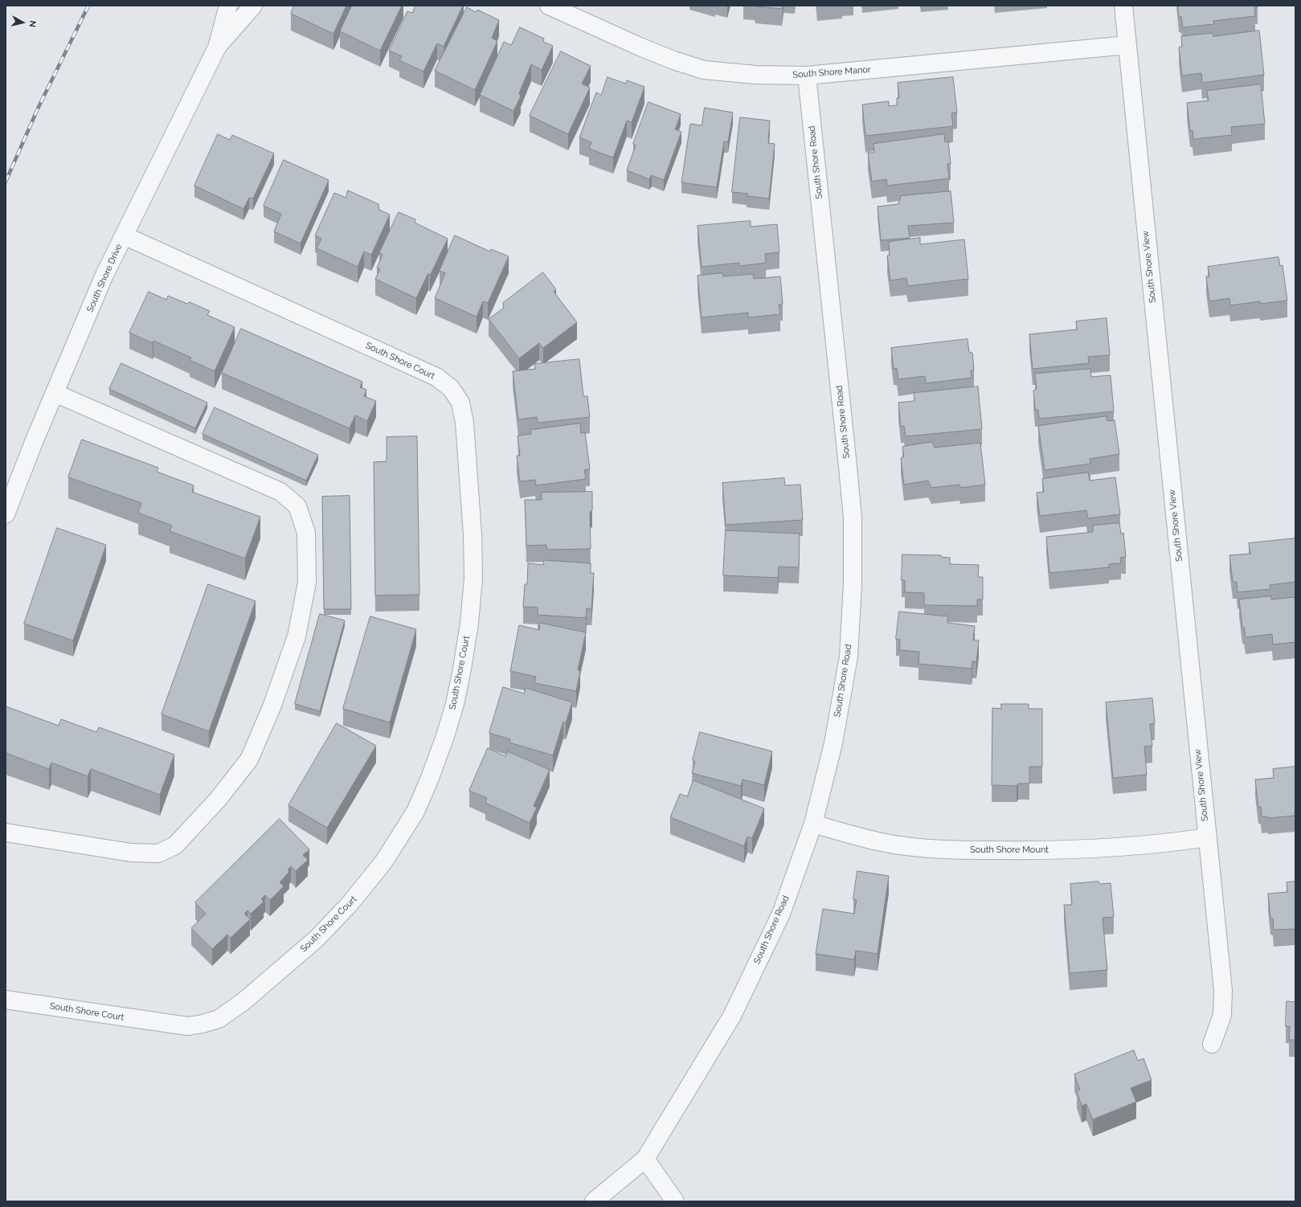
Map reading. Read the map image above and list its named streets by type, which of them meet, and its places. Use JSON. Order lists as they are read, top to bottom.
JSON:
{
  "streets": {
    "street": [
      "South Shore Manor",
      "South Shore Road",
      "South Shore View",
      "South Shore Drive",
      "South Shore Court",
      "South Shore Mount"
    ]
  },
  "crossings": [
    ["South Shore Manor", "South Shore Road"],
    ["South Shore Manor", "South Shore View"],
    ["South Shore Road", "South Shore Mount"],
    ["South Shore View", "South Shore Mount"],
    ["South Shore Drive", "South Shore Court"]
  ],
  "north": "right"
}
